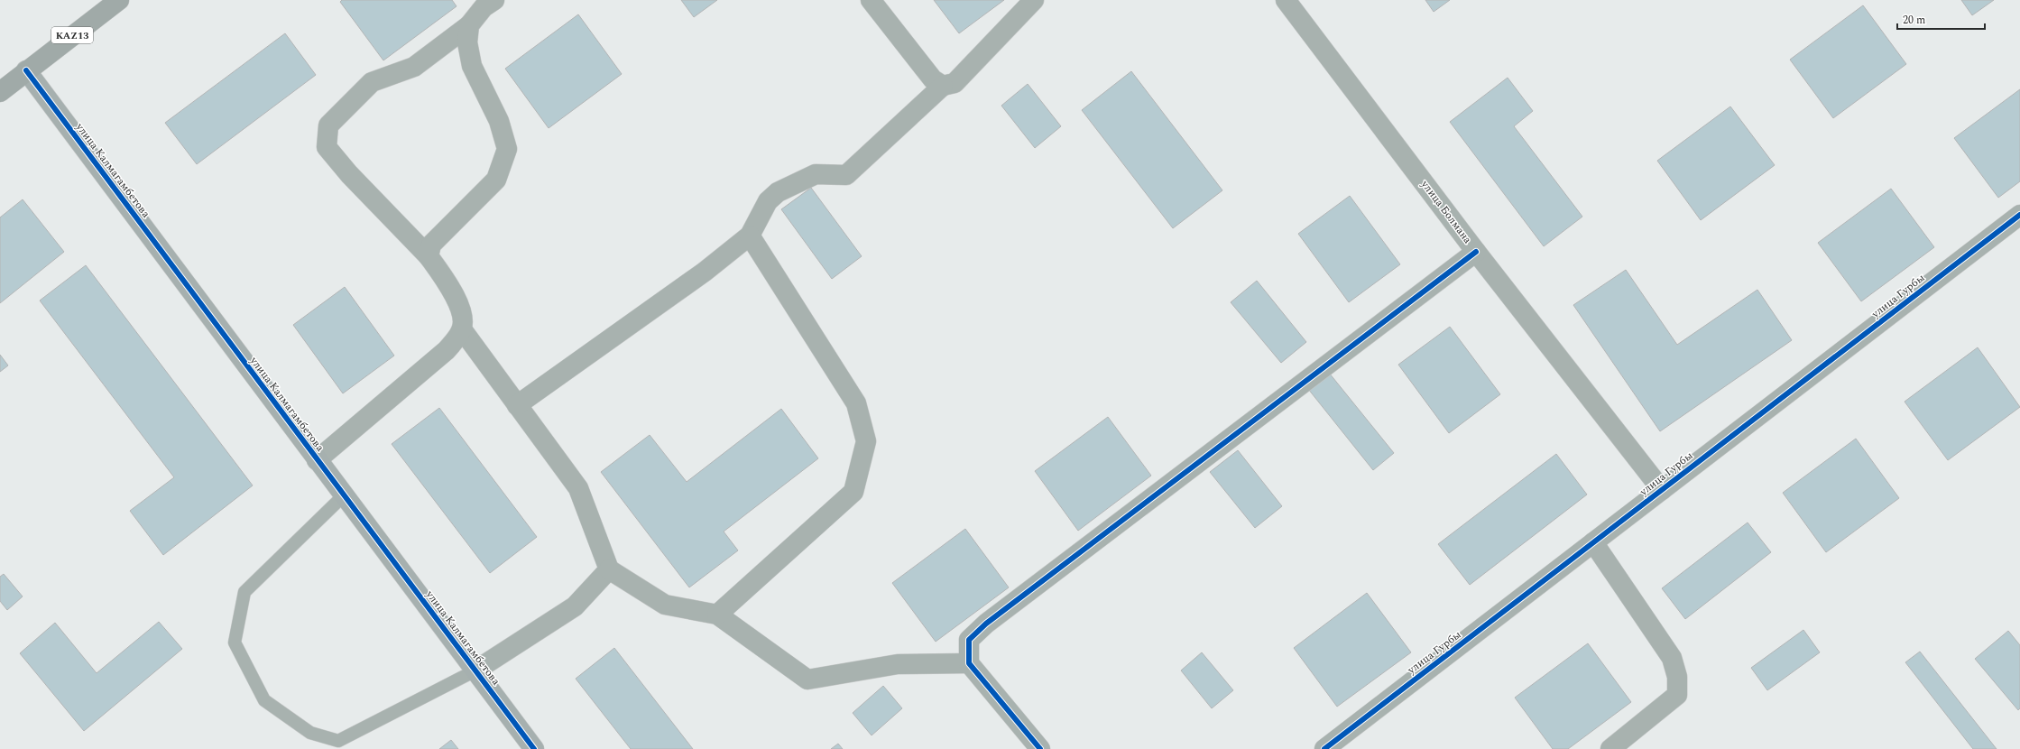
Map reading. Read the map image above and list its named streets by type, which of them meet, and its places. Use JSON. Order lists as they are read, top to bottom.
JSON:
{
  "streets": {
    "main road": ["KAZ13"],
    "street": ["улица Калмагамбетова", "улица Болмана", "улица Гурбы"]
  },
  "crossings": [
    ["KAZ13", "улица Калмагамбетова"],
    ["улица Болмана", "улица Гурбы"]
  ],
  "scale_bar": "20 m"
}
